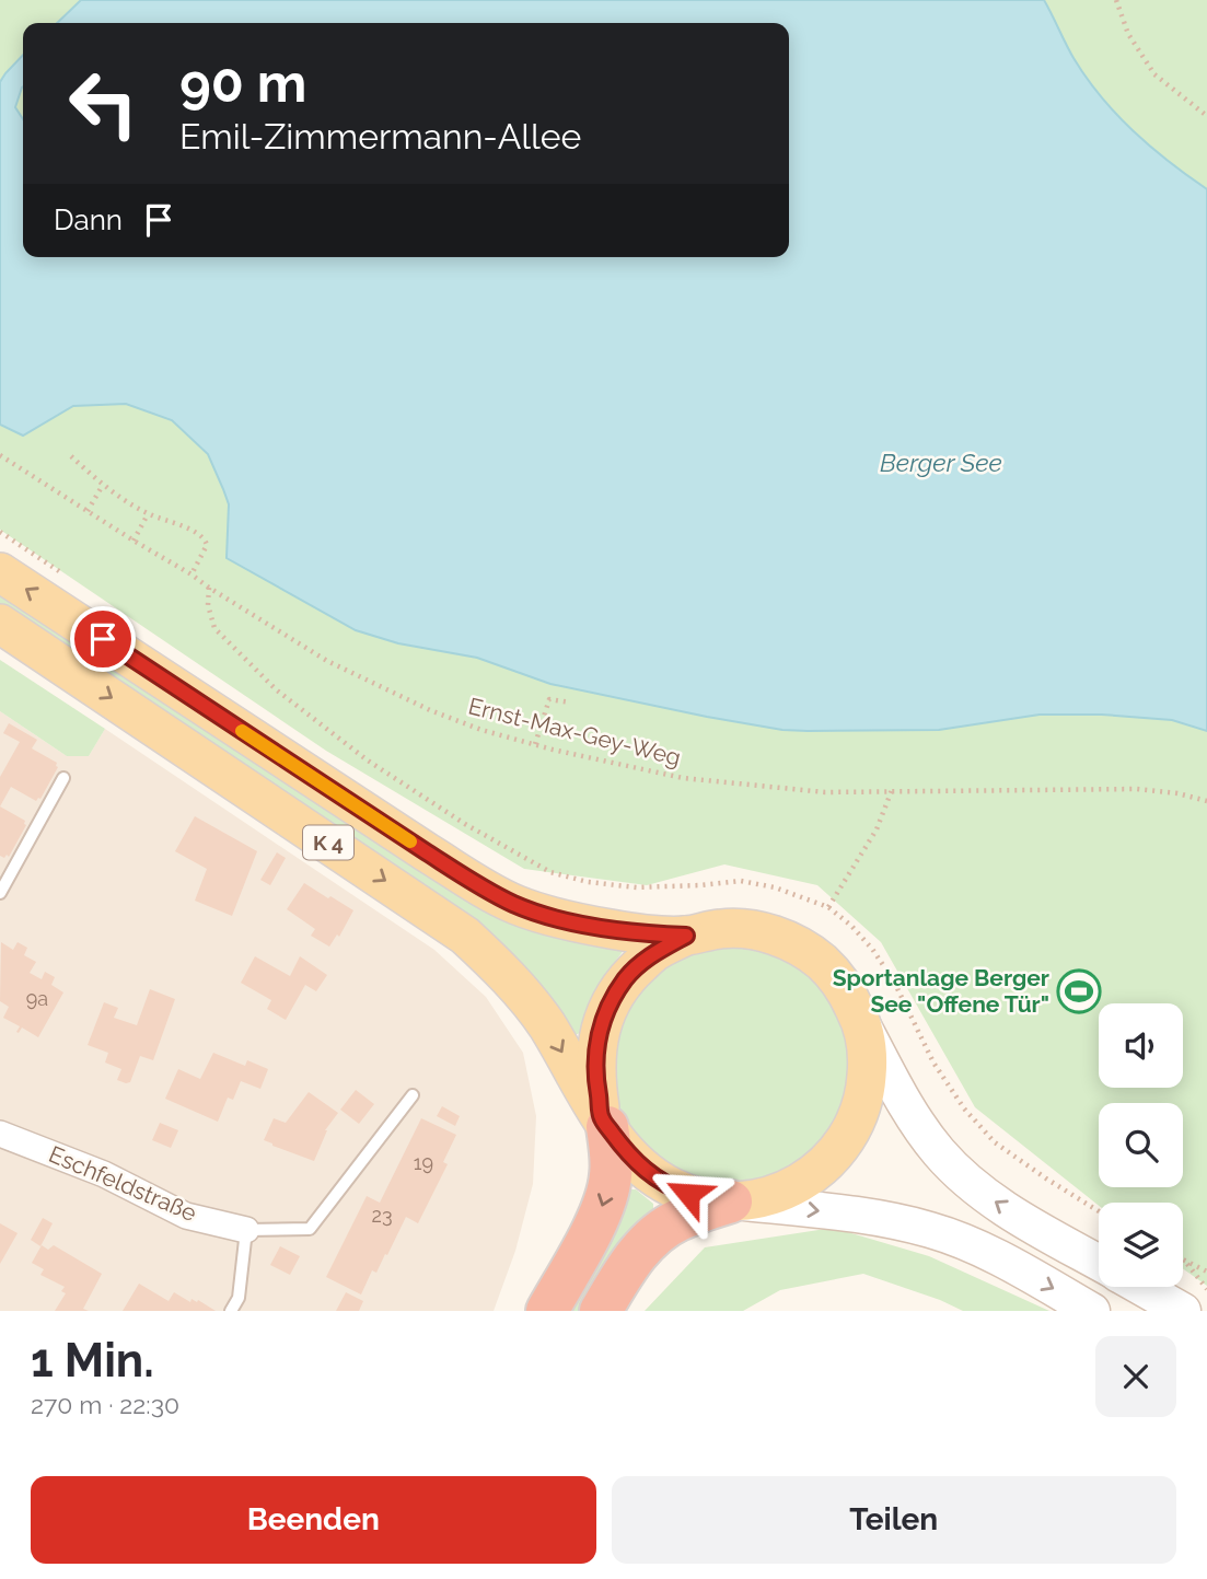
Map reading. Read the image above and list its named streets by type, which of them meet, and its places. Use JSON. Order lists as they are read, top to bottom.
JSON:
{
  "streets": {
    "main road": ["K 4"],
    "street": ["Eschfeldstraße"],
    "path": ["Ernst-Max-Gey-Weg"]
  },
  "water": ["Berger See"],
  "places": {
    "sports": ["Sportanlage Berger See \"Offene Tür\""]
  },
  "house_numbers": ["9a", "19", "23"],
  "page": {
    "turn": ["90 m", "Emil-Zimmermann-Allee"],
    "then": "Dann",
    "heading": ["1 Min.", "270 m · 22:30"],
    "buttons": ["Beenden", "Teilen"]
  }
}
